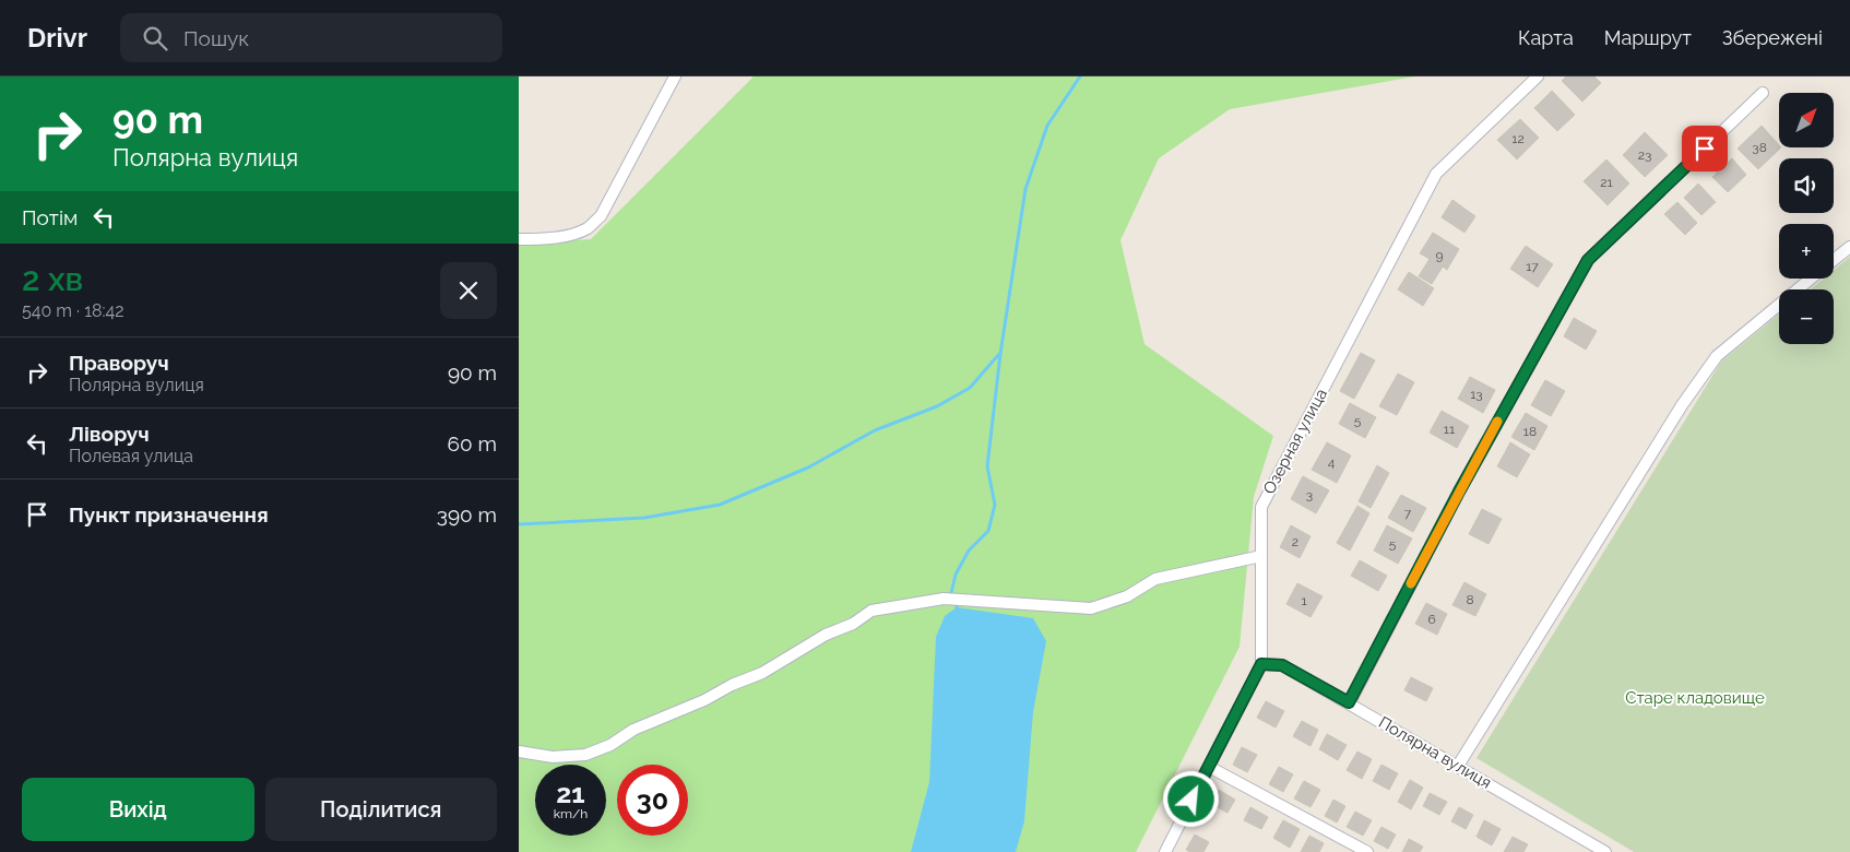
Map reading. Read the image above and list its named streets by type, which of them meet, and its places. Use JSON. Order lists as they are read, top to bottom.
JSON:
{
  "streets": {
    "street": ["Озерная улица", "Полярна вулиця"]
  },
  "crossings": [
    ["Озерная улица", "Полярна вулиця"]
  ],
  "parks": ["Старе кладовище"],
  "house_numbers": [
    "12",
    "38",
    "23",
    "21",
    "9",
    "17",
    "13",
    "5",
    "11",
    "18",
    "4",
    "3",
    "7",
    "2",
    "5",
    "8",
    "1",
    "6"
  ],
  "north": "top right",
  "page": {
    "header": "Drivr",
    "search": "Пошук",
    "nav": ["Карта", "Маршрут", "Збережені"],
    "turn": ["90 m", "Полярна вулиця"],
    "map_buttons": ["+", "−"],
    "then": "Потім",
    "heading": ["2 хв", "540 m · 18:42"],
    "list": [
      {
        "name": "Праворуч",
        "note": "Полярна вулиця",
        "value": "90 m"
      },
      {
        "name": "Ліворуч",
        "note": "Полевая улица",
        "value": "60 m"
      },
      {
        "name": "Пункт призначення",
        "value": "390 m"
      }
    ],
    "speed": "21 km/h",
    "limit": "30",
    "buttons": ["Вихід", "Поділитися"]
  }
}
